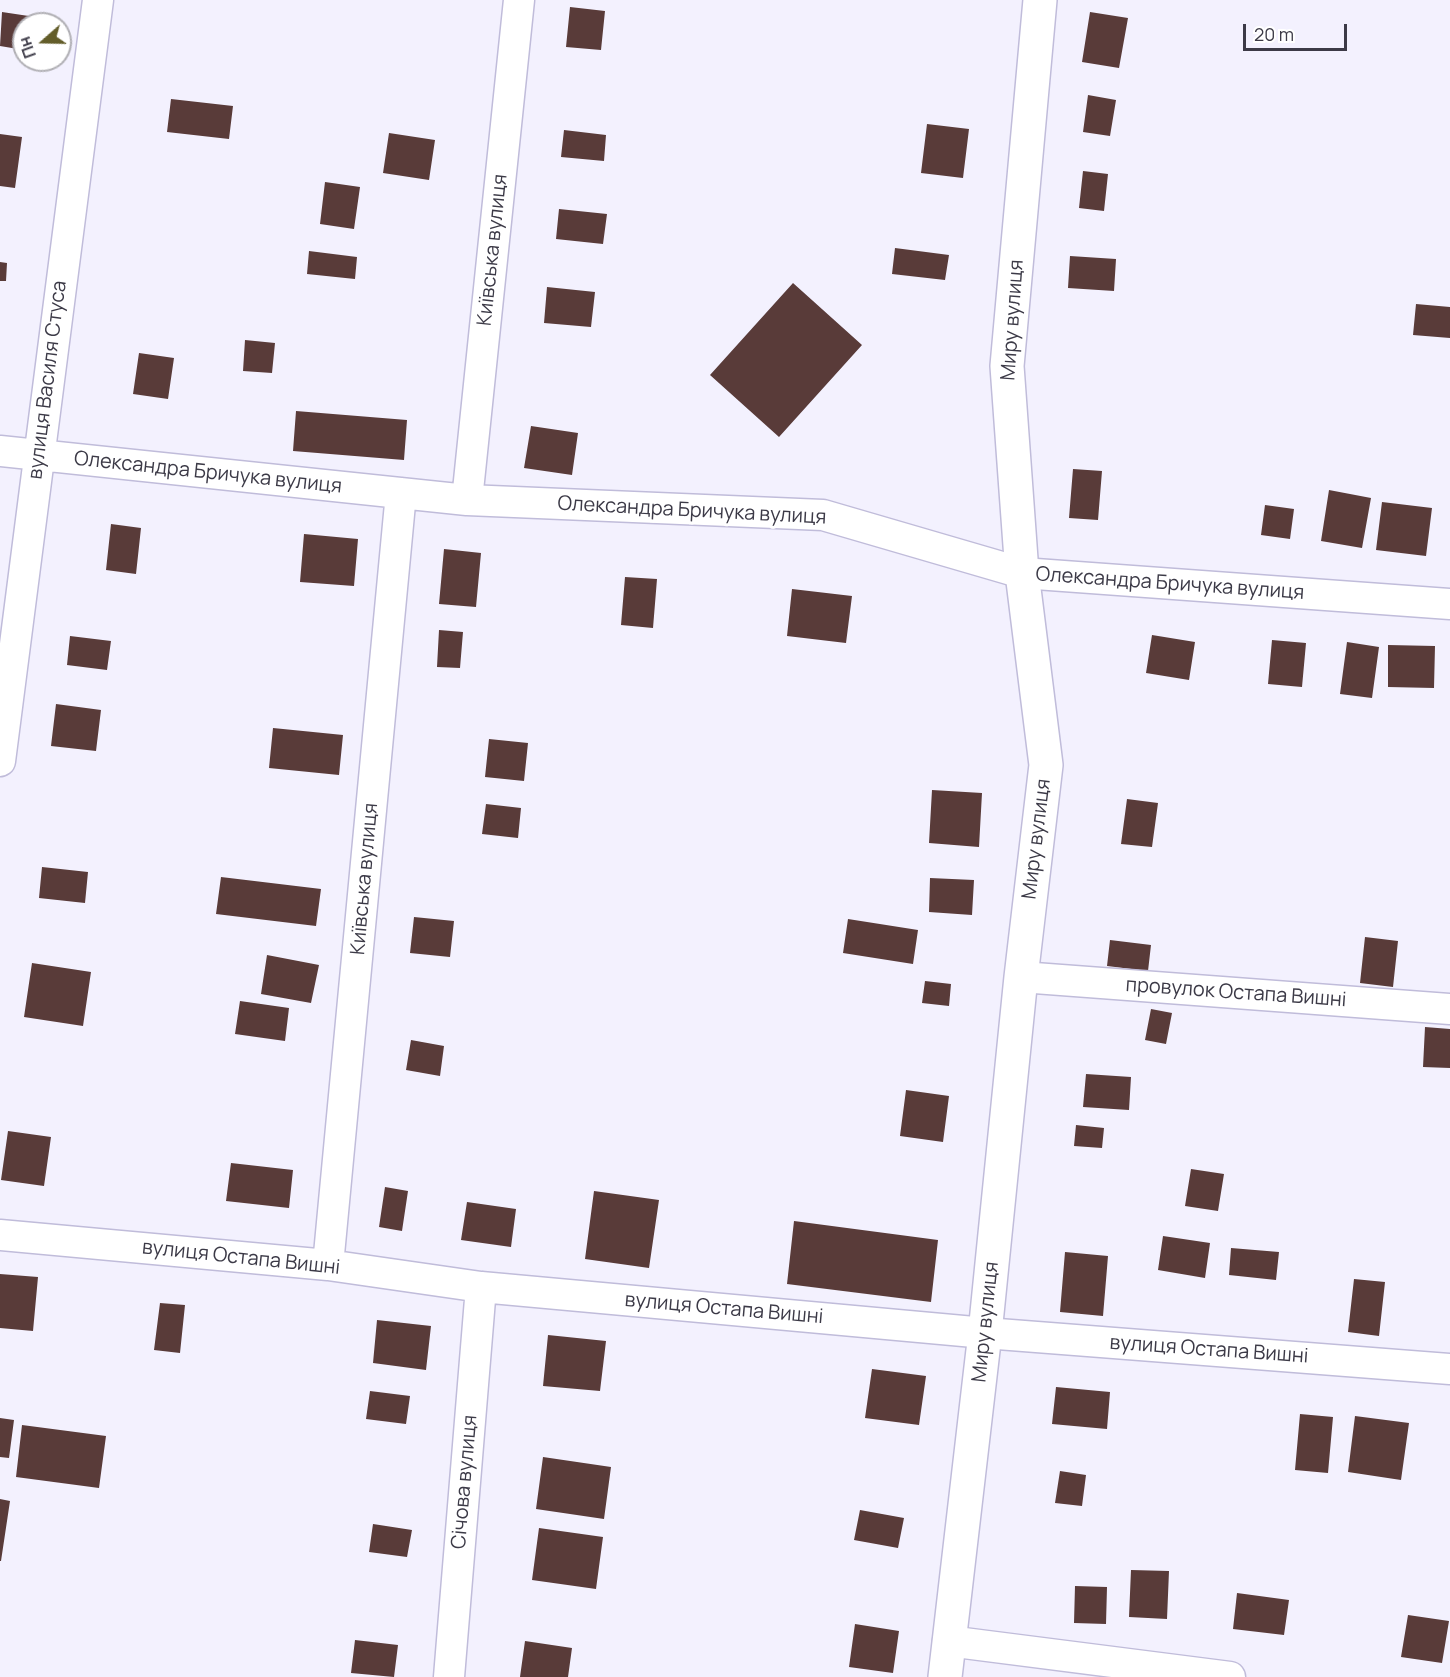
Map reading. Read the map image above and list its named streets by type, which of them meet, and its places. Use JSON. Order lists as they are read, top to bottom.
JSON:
{
  "streets": {
    "main road": ["Миру вулиця"],
    "street": [
      "Київська вулиця",
      "вулиця Василя Стуса",
      "Олександра Бричука вулиця",
      "провулок Остапа Вишні",
      "вулиця Остапа Вишні",
      "Січова вулиця"
    ]
  },
  "crossings": [
    ["Київська вулиця", "Олександра Бричука вулиця"],
    ["Київська вулиця", "вулиця Остапа Вишні"],
    ["Миру вулиця", "Олександра Бричука вулиця"],
    ["Миру вулиця", "провулок Остапа Вишні"],
    ["Миру вулиця", "вулиця Остапа Вишні"],
    ["вулиця Василя Стуса", "Олександра Бричука вулиця"],
    ["вулиця Остапа Вишні", "Січова вулиця"]
  ],
  "scale_bar": "20 m",
  "north": "left"
}
